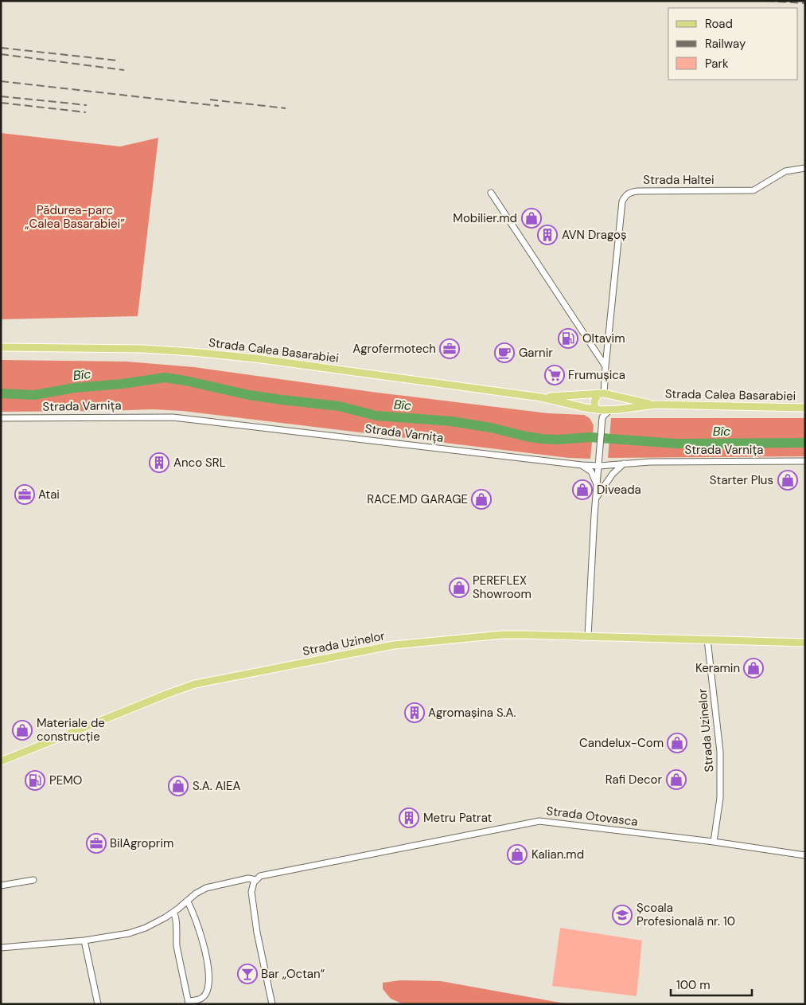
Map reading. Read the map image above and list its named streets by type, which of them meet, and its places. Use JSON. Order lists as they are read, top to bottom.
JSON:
{
  "streets": {
    "main road": ["Strada Calea Basarabiei", "Strada Uzinelor"],
    "street": ["Strada Haltei", "Strada Varnița", "Strada Otovasca"]
  },
  "crossings": [
    ["Strada Haltei", "Strada Calea Basarabiei"],
    ["Strada Uzinelor", "Strada Otovasca"]
  ],
  "water": ["Bîc"],
  "parks": ["Pădurea-parc „Calea Basarabiei”"],
  "places": {
    "shop": [
      "Mobilier.md",
      "Starter Plus",
      "Diveada",
      "RACE.MD GARAGE",
      "PEREFLEX Showroom",
      "Keramin",
      "Materiale de construcție",
      "Candelux-Com",
      "Rafi Decor",
      "S.A. AIEA",
      "Kalian.md"
    ],
    "building": [
      "AVN Dragoș",
      "Anco SRL",
      "Agromașina S.A.",
      "Metru Patrat"
    ],
    "fuel station": ["Oltavim", "PEMO"],
    "office": ["Agrofermotech", "Atai", "BilAgroprim"],
    "cafe": ["Garnir"],
    "supermarket": ["Frumușica"],
    "school or university": ["Școala Profesională nr. 10"],
    "bar": ["Bar „Octan“"]
  },
  "legend": ["Road", "Railway", "Park"],
  "scale_bar": "100 m"
}
